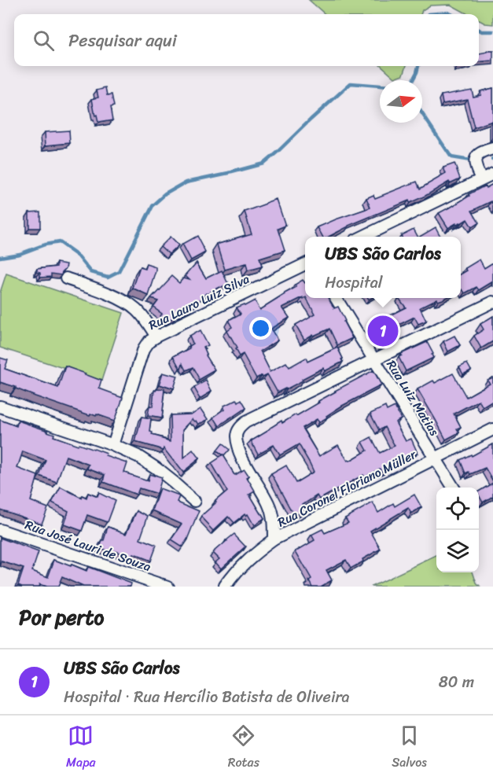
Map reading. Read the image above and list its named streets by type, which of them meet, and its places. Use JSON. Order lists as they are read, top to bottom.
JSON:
{
  "streets": {
    "street": [
      "Rua Lauro Luiz Silva",
      "Rua Luiz Matias",
      "Rua Coronel Floriano Müller",
      "Rua José Lauri de Souza"
    ]
  },
  "crossings": [
    ["Rua Luiz Matias", "Rua Coronel Floriano Müller"]
  ],
  "north": "right",
  "page": {
    "search": "Pesquisar aqui",
    "popup": ["UBS São Carlos", "Hospital"],
    "pins": "1",
    "heading": "Por perto",
    "list": [
      {
        "mark": "1",
        "name": "UBS São Carlos",
        "note": "Hospital · Rua Hercílio Batista de Oliveira",
        "value": "80 m"
      }
    ],
    "nav": ["Mapa", "Rotas", "Salvos"]
  }
}
